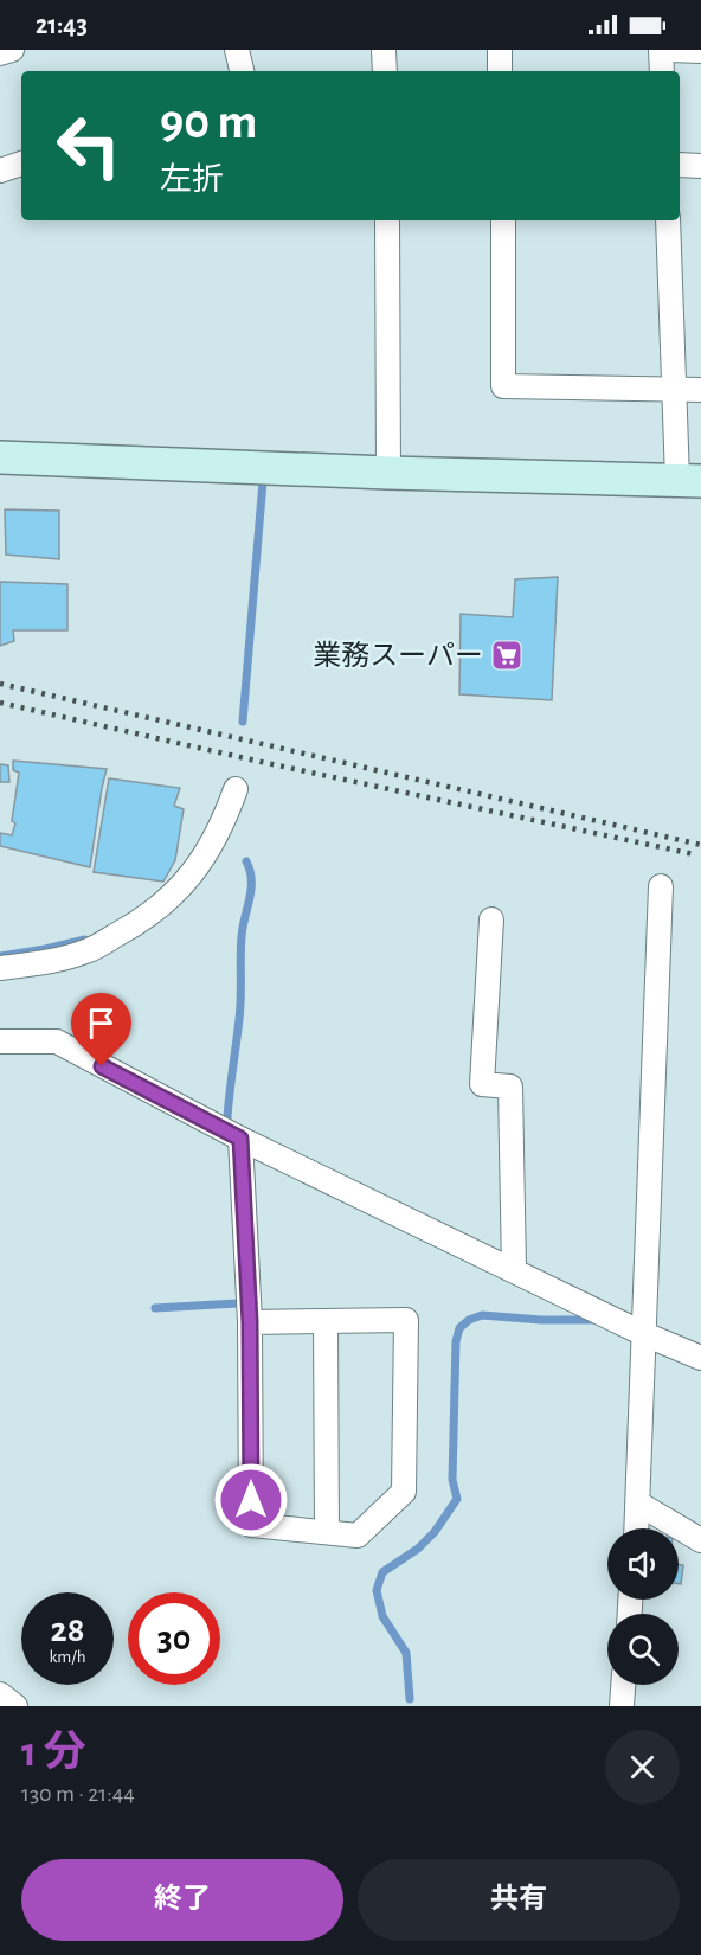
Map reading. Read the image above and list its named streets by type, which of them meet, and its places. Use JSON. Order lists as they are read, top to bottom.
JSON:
{
  "places": {
    "supermarket": ["業務スーパー"]
  },
  "page": {
    "status": "21:43",
    "turn": ["90 m", "左折"],
    "speed": "28 km/h",
    "limit": "30",
    "heading": ["1 分", "130 m · 21:44"],
    "buttons": ["終了", "共有"]
  }
}
